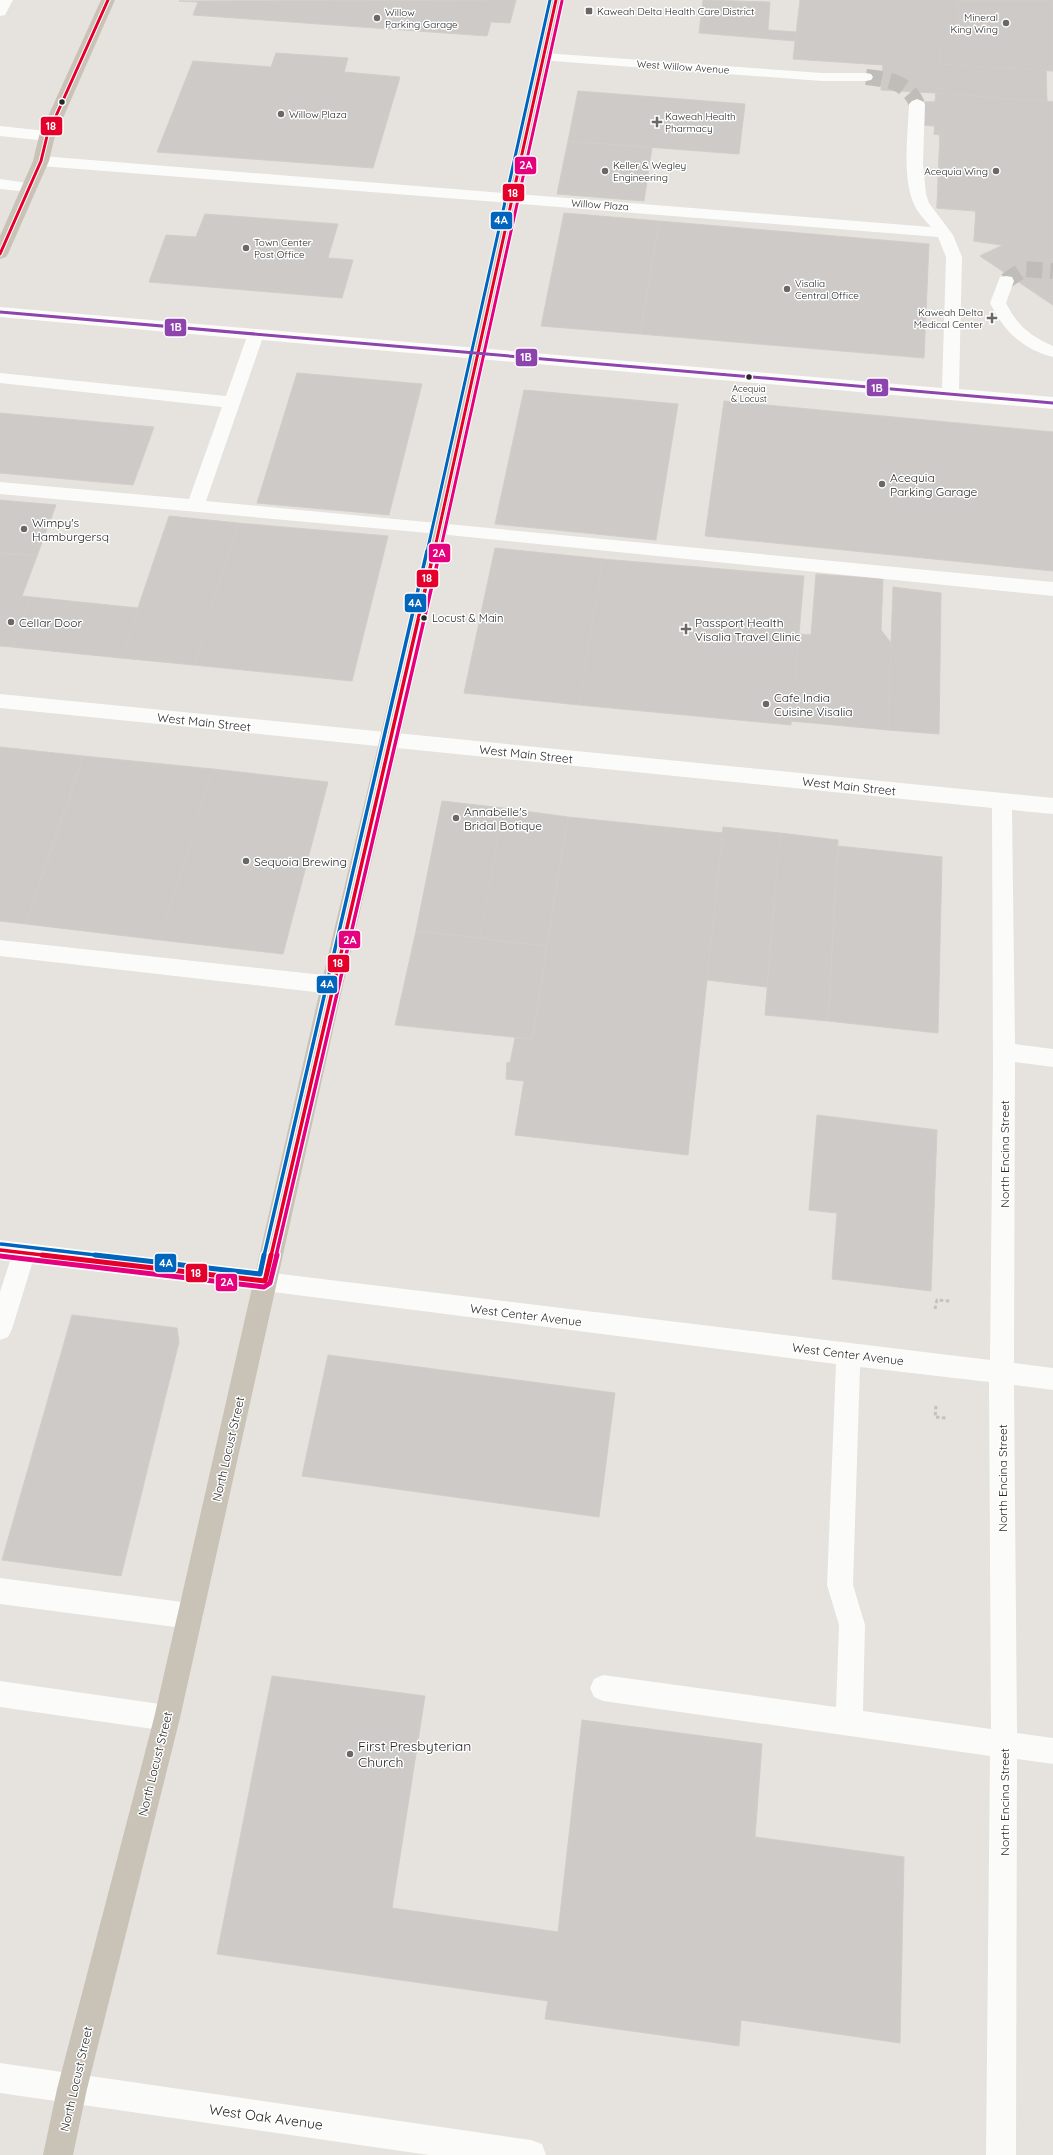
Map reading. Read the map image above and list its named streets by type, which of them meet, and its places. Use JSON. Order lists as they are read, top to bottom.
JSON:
{
  "streets": {
    "main road": ["North Locust Street"],
    "street": [
      "West Willow Avenue",
      "Willow Plaza",
      "West Main Street",
      "North Encina Street",
      "West Center Avenue",
      "West Oak Avenue"
    ]
  },
  "crossings": [
    ["West Willow Avenue", "North Locust Street"],
    ["Willow Plaza", "North Locust Street"],
    ["West Main Street", "North Encina Street"],
    ["West Main Street", "North Locust Street"],
    ["North Encina Street", "West Center Avenue"],
    ["West Center Avenue", "North Locust Street"],
    ["North Locust Street", "West Oak Avenue"]
  ],
  "places": {
    "transit": ["Kaweah Delta Health Care District"],
    "other": [
      "Willow Parking Garage",
      "Mineral King Wing",
      "Willow Plaza",
      "Keller & Wegley Engineering",
      "Acequia Wing",
      "Town Center Post Office",
      "Visalia Central Office",
      "Acequia & Locust",
      "Acequia Parking Garage",
      "Wimpy's Hamburgersq",
      "Locust & Main",
      "Cellar Door",
      "Cafe India Cuisine Visalia",
      "Annabelle's Bridal Botique",
      "Sequoia Brewing",
      "First Presbyterian Church"
    ],
    "health": ["Kaweah Health Pharmacy", "Kaweah Delta Medical Center", "Passport Health Visalia Travel Clinic"]
  },
  "lines": [
    "transit line 18",
    "transit line 4A",
    "transit line 2A",
    "transit line 1B"
  ]
}
